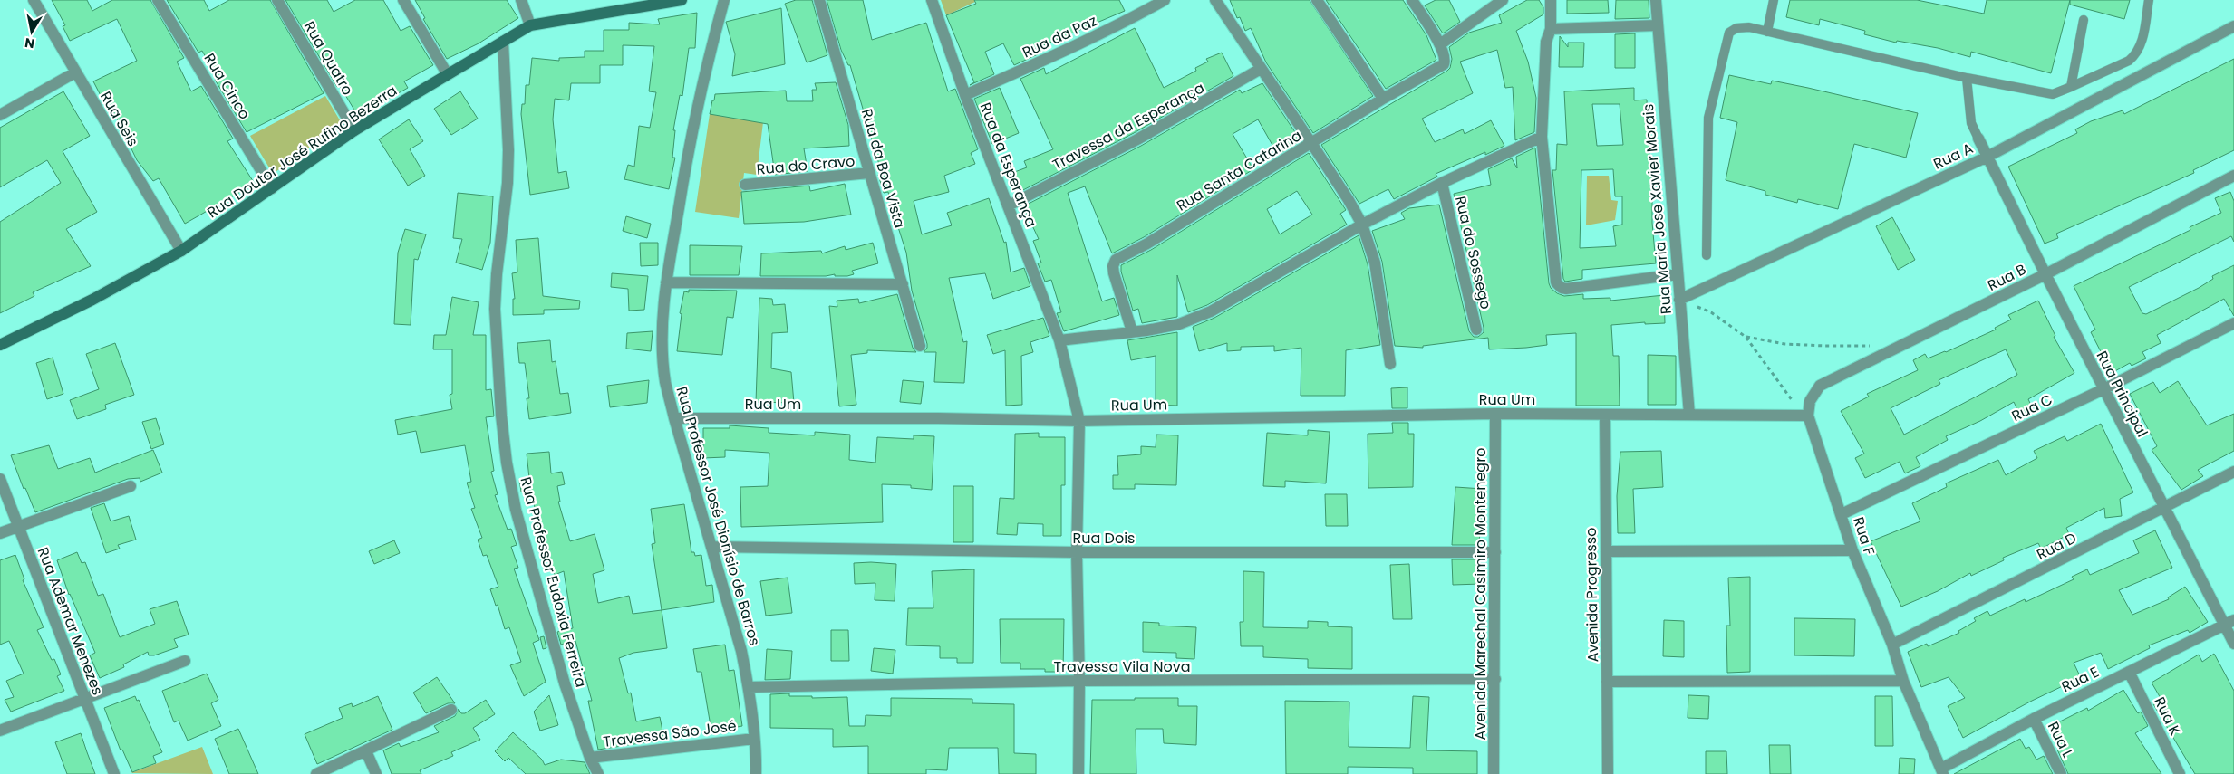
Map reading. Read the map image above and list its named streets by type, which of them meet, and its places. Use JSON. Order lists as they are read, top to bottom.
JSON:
{
  "streets": {
    "main road": ["Rua Doutor José Rufino Bezerra"],
    "street": [
      "Rua da Paz",
      "Rua Quatro",
      "Rua Cinco",
      "Rua Seis",
      "Travessa da Esperança",
      "Rua A",
      "Rua do Cravo",
      "Rua da Esperança",
      "Rua da Boa Vista",
      "Rua Santa Catarina",
      "Rua Maria Jose Xavier Morais",
      "Rua do Sossego",
      "Rua B",
      "Rua Principal",
      "Rua Um",
      "Rua C",
      "Rua Professor José Dionísio de Barros",
      "Rua F",
      "Rua Dois",
      "Rua D",
      "Rua Professor Eudoxia Ferreira",
      "Avenida Marechal Casimiro Montenegro",
      "Avenida Progresso",
      "Rua Ademar Menezes",
      "Travessa Vila Nova",
      "Rua E",
      "Rua K",
      "Travessa São José",
      "Rua L"
    ]
  },
  "crossings": [
    ["Rua da Paz", "Rua da Esperança"],
    ["Rua Quatro", "Rua Doutor José Rufino Bezerra"],
    ["Rua Cinco", "Rua Doutor José Rufino Bezerra"],
    ["Rua Seis", "Rua Doutor José Rufino Bezerra"],
    ["Travessa da Esperança", "Rua da Esperança"],
    ["Rua Doutor José Rufino Bezerra", "Rua Professor Eudoxia Ferreira"],
    ["Rua A", "Rua Maria Jose Xavier Morais"],
    ["Rua A", "Rua Principal"],
    ["Rua do Cravo", "Rua da Boa Vista"],
    ["Rua da Esperança", "Rua Um"],
    ["Rua da Esperança", "Rua Dois"],
    ["Rua da Esperança", "Travessa Vila Nova"],
    ["Rua Maria Jose Xavier Morais", "Rua Um"],
    ["Rua B", "Rua Principal"],
    ["Rua B", "Rua F"],
    ["Rua Principal", "Rua C"],
    ["Rua Principal", "Rua D"],
    ["Rua Principal", "Rua E"],
    ["Rua Um", "Rua Professor José Dionísio de Barros"],
    ["Rua Um", "Avenida Marechal Casimiro Montenegro"],
    ["Rua Um", "Avenida Progresso"],
    ["Rua C", "Rua F"],
    ["Rua Professor José Dionísio de Barros", "Rua Dois"],
    ["Rua Professor José Dionísio de Barros", "Travessa Vila Nova"],
    ["Rua Professor José Dionísio de Barros", "Travessa São José"],
    ["Rua F", "Rua D"],
    ["Rua F", "Rua E"],
    ["Rua Dois", "Avenida Marechal Casimiro Montenegro"],
    ["Rua Professor Eudoxia Ferreira", "Travessa São José"],
    ["Avenida Marechal Casimiro Montenegro", "Travessa Vila Nova"],
    ["Rua E", "Rua K"],
    ["Rua E", "Rua L"]
  ],
  "north": "bottom"
}
